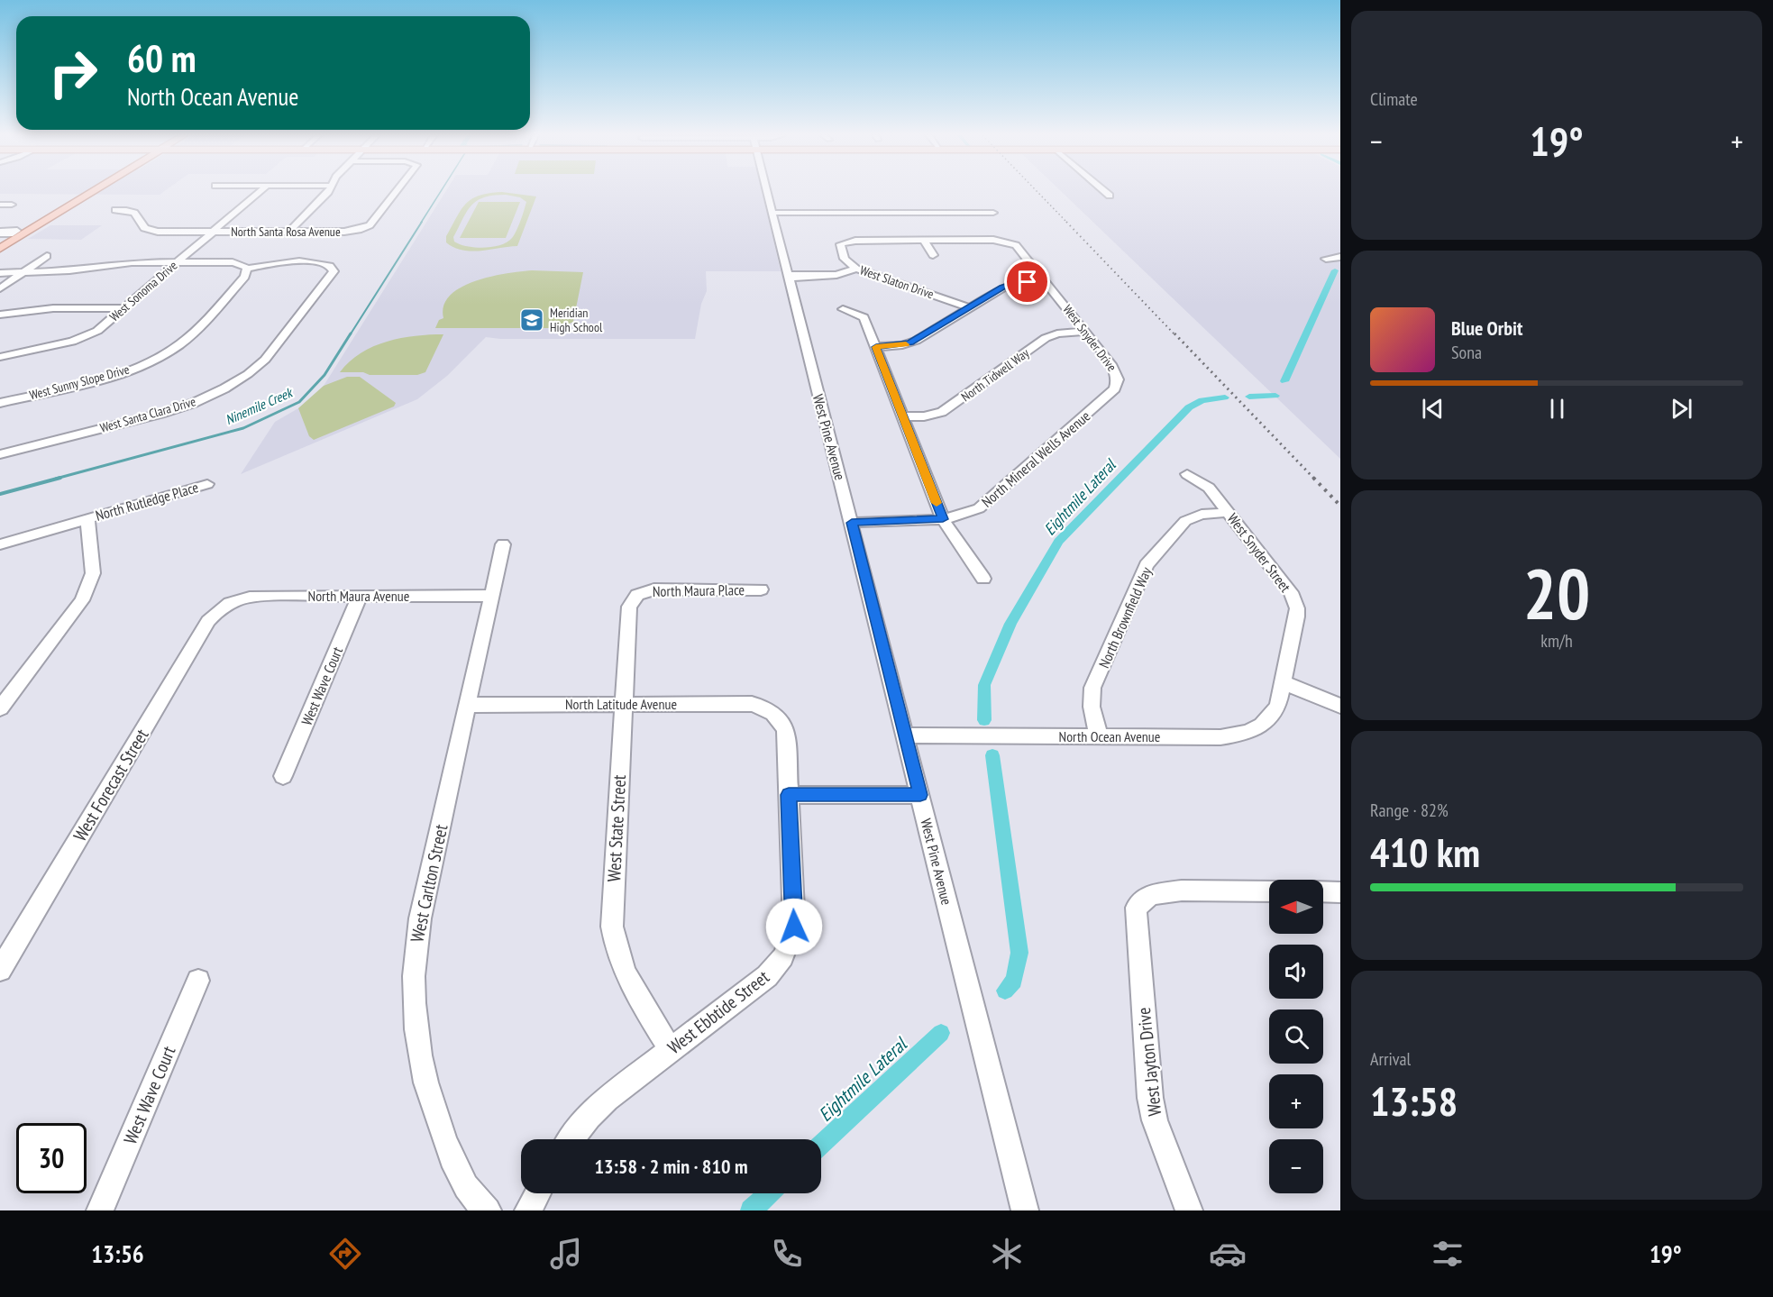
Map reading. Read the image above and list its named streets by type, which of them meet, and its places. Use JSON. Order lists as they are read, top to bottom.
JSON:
{
  "streets": {
    "street": [
      "North Santa Rosa Avenue",
      "West Slaton Drive",
      "West Sonoma Drive",
      "West Snyder Drive",
      "North Tidwell Way",
      "West Sunny Slope Drive",
      "West Santa Clara Drive",
      "West Pine Avenue",
      "North Mineral Wells Avenue",
      "North Rutledge Place",
      "West Snyder Street",
      "North Maura Place",
      "North Maura Avenue",
      "North Brownfield Way",
      "West Wave Court",
      "North Latitude Avenue",
      "North Ocean Avenue",
      "West Forecast Street",
      "West State Street",
      "West Carlton Street",
      "West Ebbtide Street",
      "West Jayton Drive"
    ]
  },
  "crossings": [
    ["North Santa Rosa Avenue", "West Sonoma Drive"],
    ["West Slaton Drive", "West Snyder Drive"],
    ["West Snyder Drive", "North Tidwell Way"],
    ["West Snyder Drive", "North Mineral Wells Avenue"],
    ["West Sunny Slope Drive", "West Santa Clara Drive"],
    ["West Pine Avenue", "North Mineral Wells Avenue"],
    ["West Pine Avenue", "North Ocean Avenue"],
    ["West Snyder Street", "North Brownfield Way"],
    ["West Snyder Street", "North Ocean Avenue"],
    ["North Maura Place", "West State Street"],
    ["North Maura Avenue", "West Wave Court"],
    ["North Maura Avenue", "West Forecast Street"],
    ["North Maura Avenue", "West Carlton Street"],
    ["North Brownfield Way", "North Ocean Avenue"],
    ["North Latitude Avenue", "West State Street"],
    ["North Latitude Avenue", "West Carlton Street"],
    ["North Latitude Avenue", "West Ebbtide Street"],
    ["West State Street", "West Ebbtide Street"]
  ],
  "water": ["Ninemile Creek", "Eightmile Lateral"],
  "places": {
    "school or university": ["Meridian High School"]
  },
  "north": "left",
  "page": {
    "tile": [
      "Climate",
      ["20", "km/h"],
      ["Range · 82%", "410 km"],
      ["Arrival", "13:58"]
    ],
    "turn": ["60 m", "North Ocean Avenue"],
    "heat": ["−", "19°", "+"],
    "song": ["Blue Orbit", "Sona"],
    "map_buttons": ["+", "−"],
    "limit": "30",
    "trip": "13:58 · 2 min · 810 m",
    "tabs": ["13:56", "19°"]
  }
}
